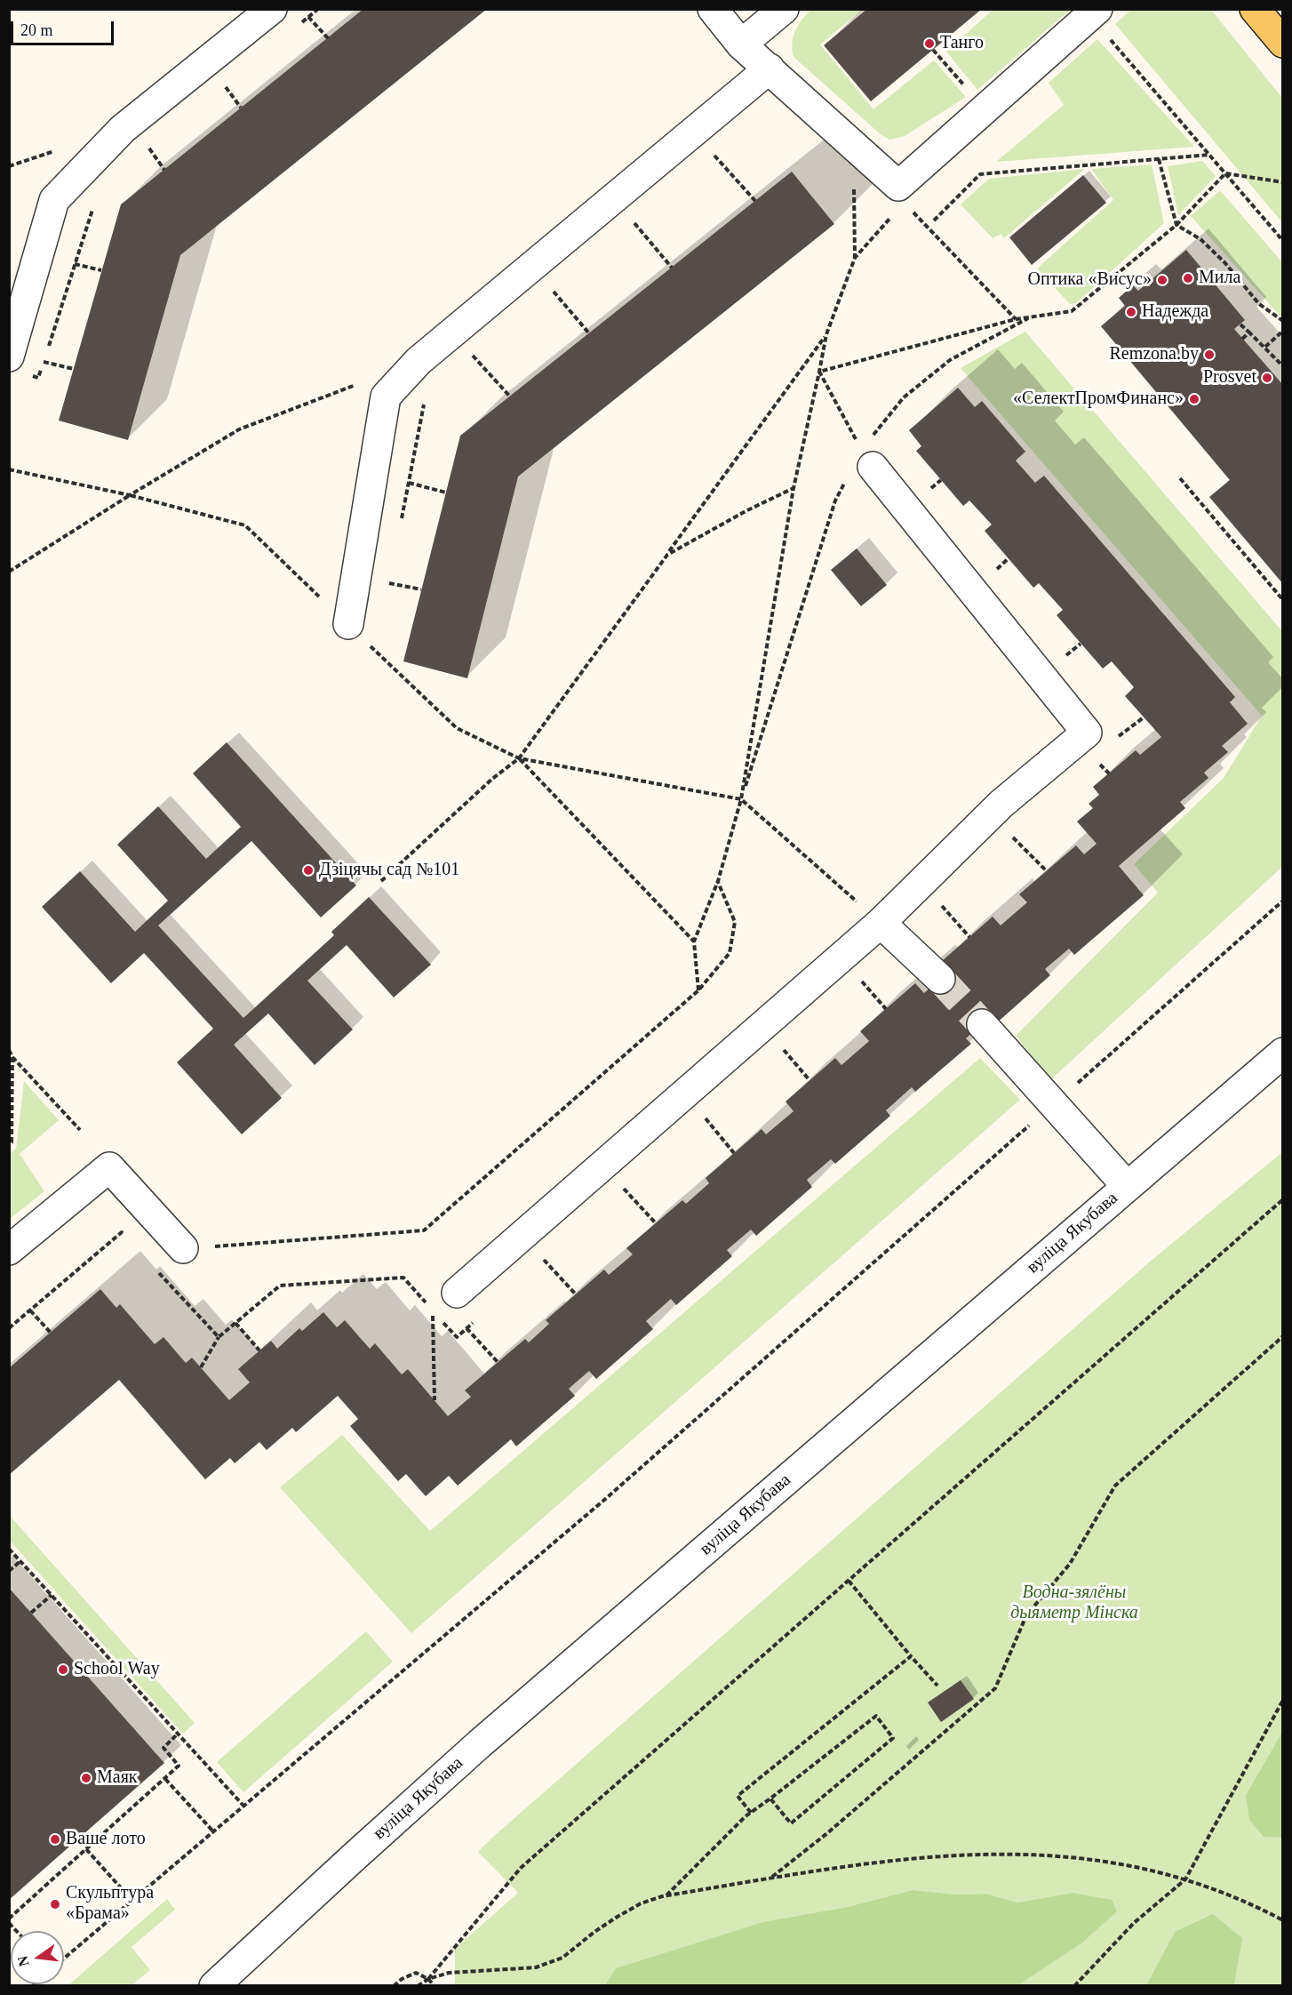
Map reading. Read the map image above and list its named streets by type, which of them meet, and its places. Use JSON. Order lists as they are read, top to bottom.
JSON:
{
  "streets": {
    "street": ["вуліца Якубава"]
  },
  "parks": ["Водна-зялёны дыяметр Мінска"],
  "places": [
    "Танго",
    "Мила",
    "Оптика «Висус»",
    "Надежда",
    "Remzona.by",
    "Prosvet",
    "«СелектПромФинанс»",
    "Дзіцячы сад №101",
    "School Way",
    "Маяк",
    "Ваше лото",
    "Скульптура «Брама»"
  ],
  "scale_bar": "20 m",
  "north": "left"
}
